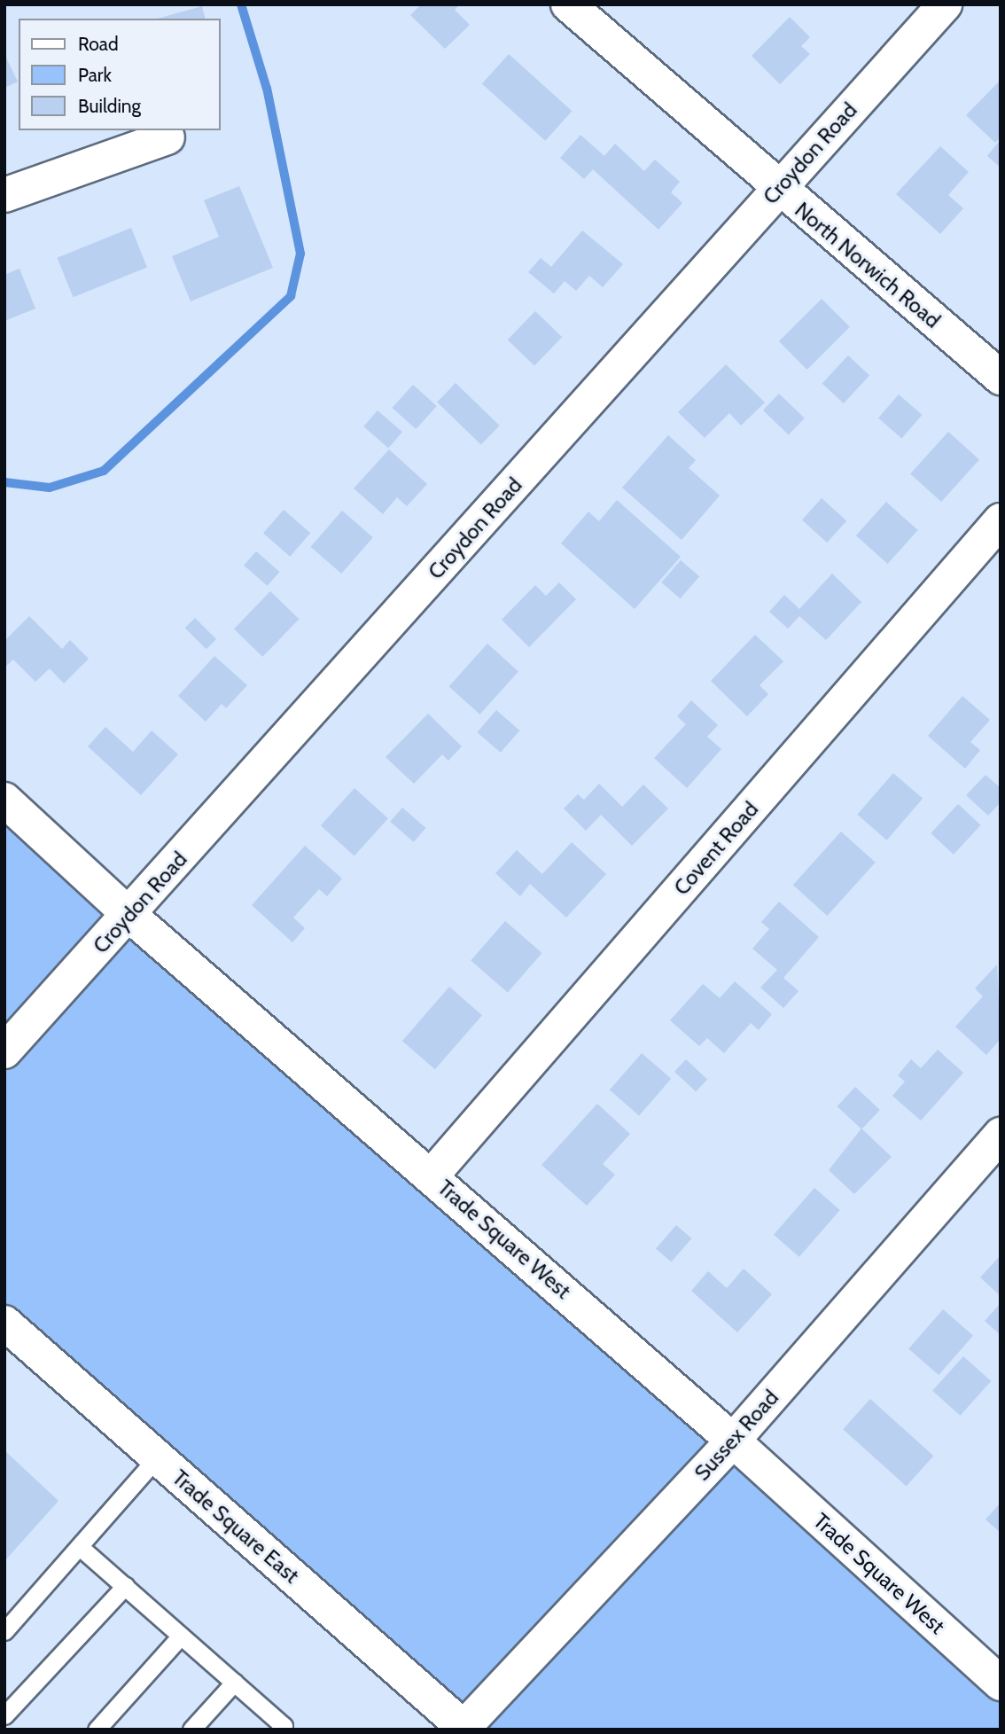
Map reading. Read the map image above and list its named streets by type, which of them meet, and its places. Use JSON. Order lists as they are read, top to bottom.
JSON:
{
  "streets": {
    "street": [
      "Croydon Road",
      "North Norwich Road",
      "Covent Road",
      "Trade Square West",
      "Sussex Road",
      "Trade Square East"
    ]
  },
  "crossings": [
    ["Croydon Road", "North Norwich Road"],
    ["Croydon Road", "Trade Square West"],
    ["Covent Road", "Trade Square West"],
    ["Trade Square West", "Sussex Road"],
    ["Sussex Road", "Trade Square East"]
  ],
  "legend": ["Road", "Park", "Building"]
}
